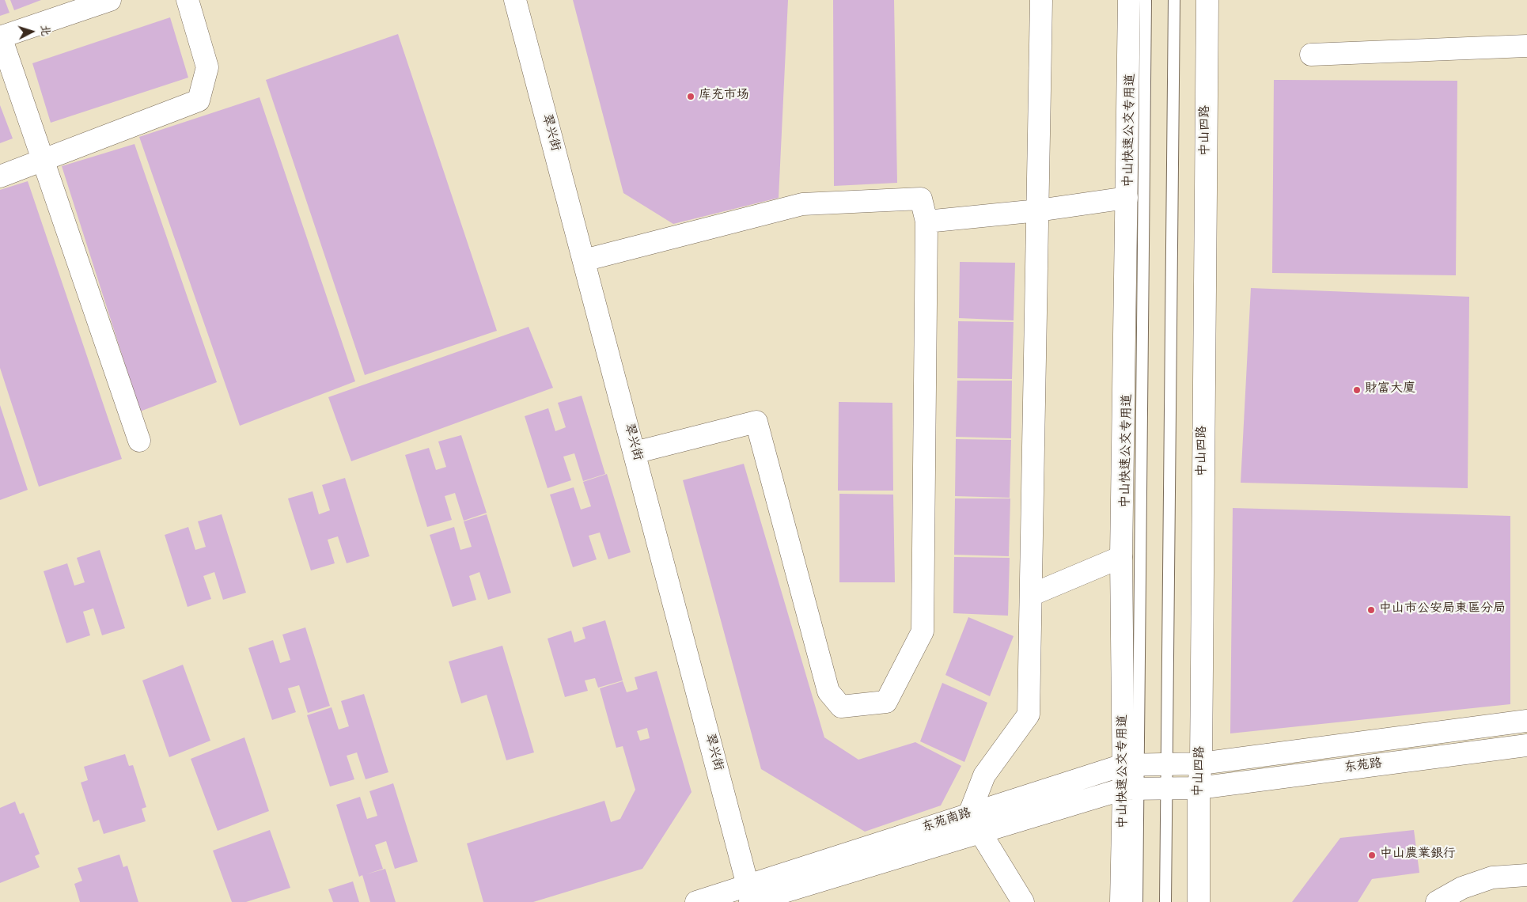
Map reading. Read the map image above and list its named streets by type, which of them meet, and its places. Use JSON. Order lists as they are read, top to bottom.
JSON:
{
  "streets": {
    "street": [
      "中山四路",
      "翠兴街",
      "东苑路",
      "东苑南路"
    ],
    "lane": ["中山快速公交专用道"]
  },
  "crossings": [
    ["中山快速公交专用道", "东苑南路"],
    ["中山四路", "东苑路"],
    ["中山四路", "东苑南路"],
    ["翠兴街", "东苑南路"],
    ["东苑路", "东苑南路"]
  ],
  "places": [
    "库充市场",
    "財富大廈",
    "中山市公安局東區分局",
    "中山農業銀行"
  ],
  "north": "right"
}
